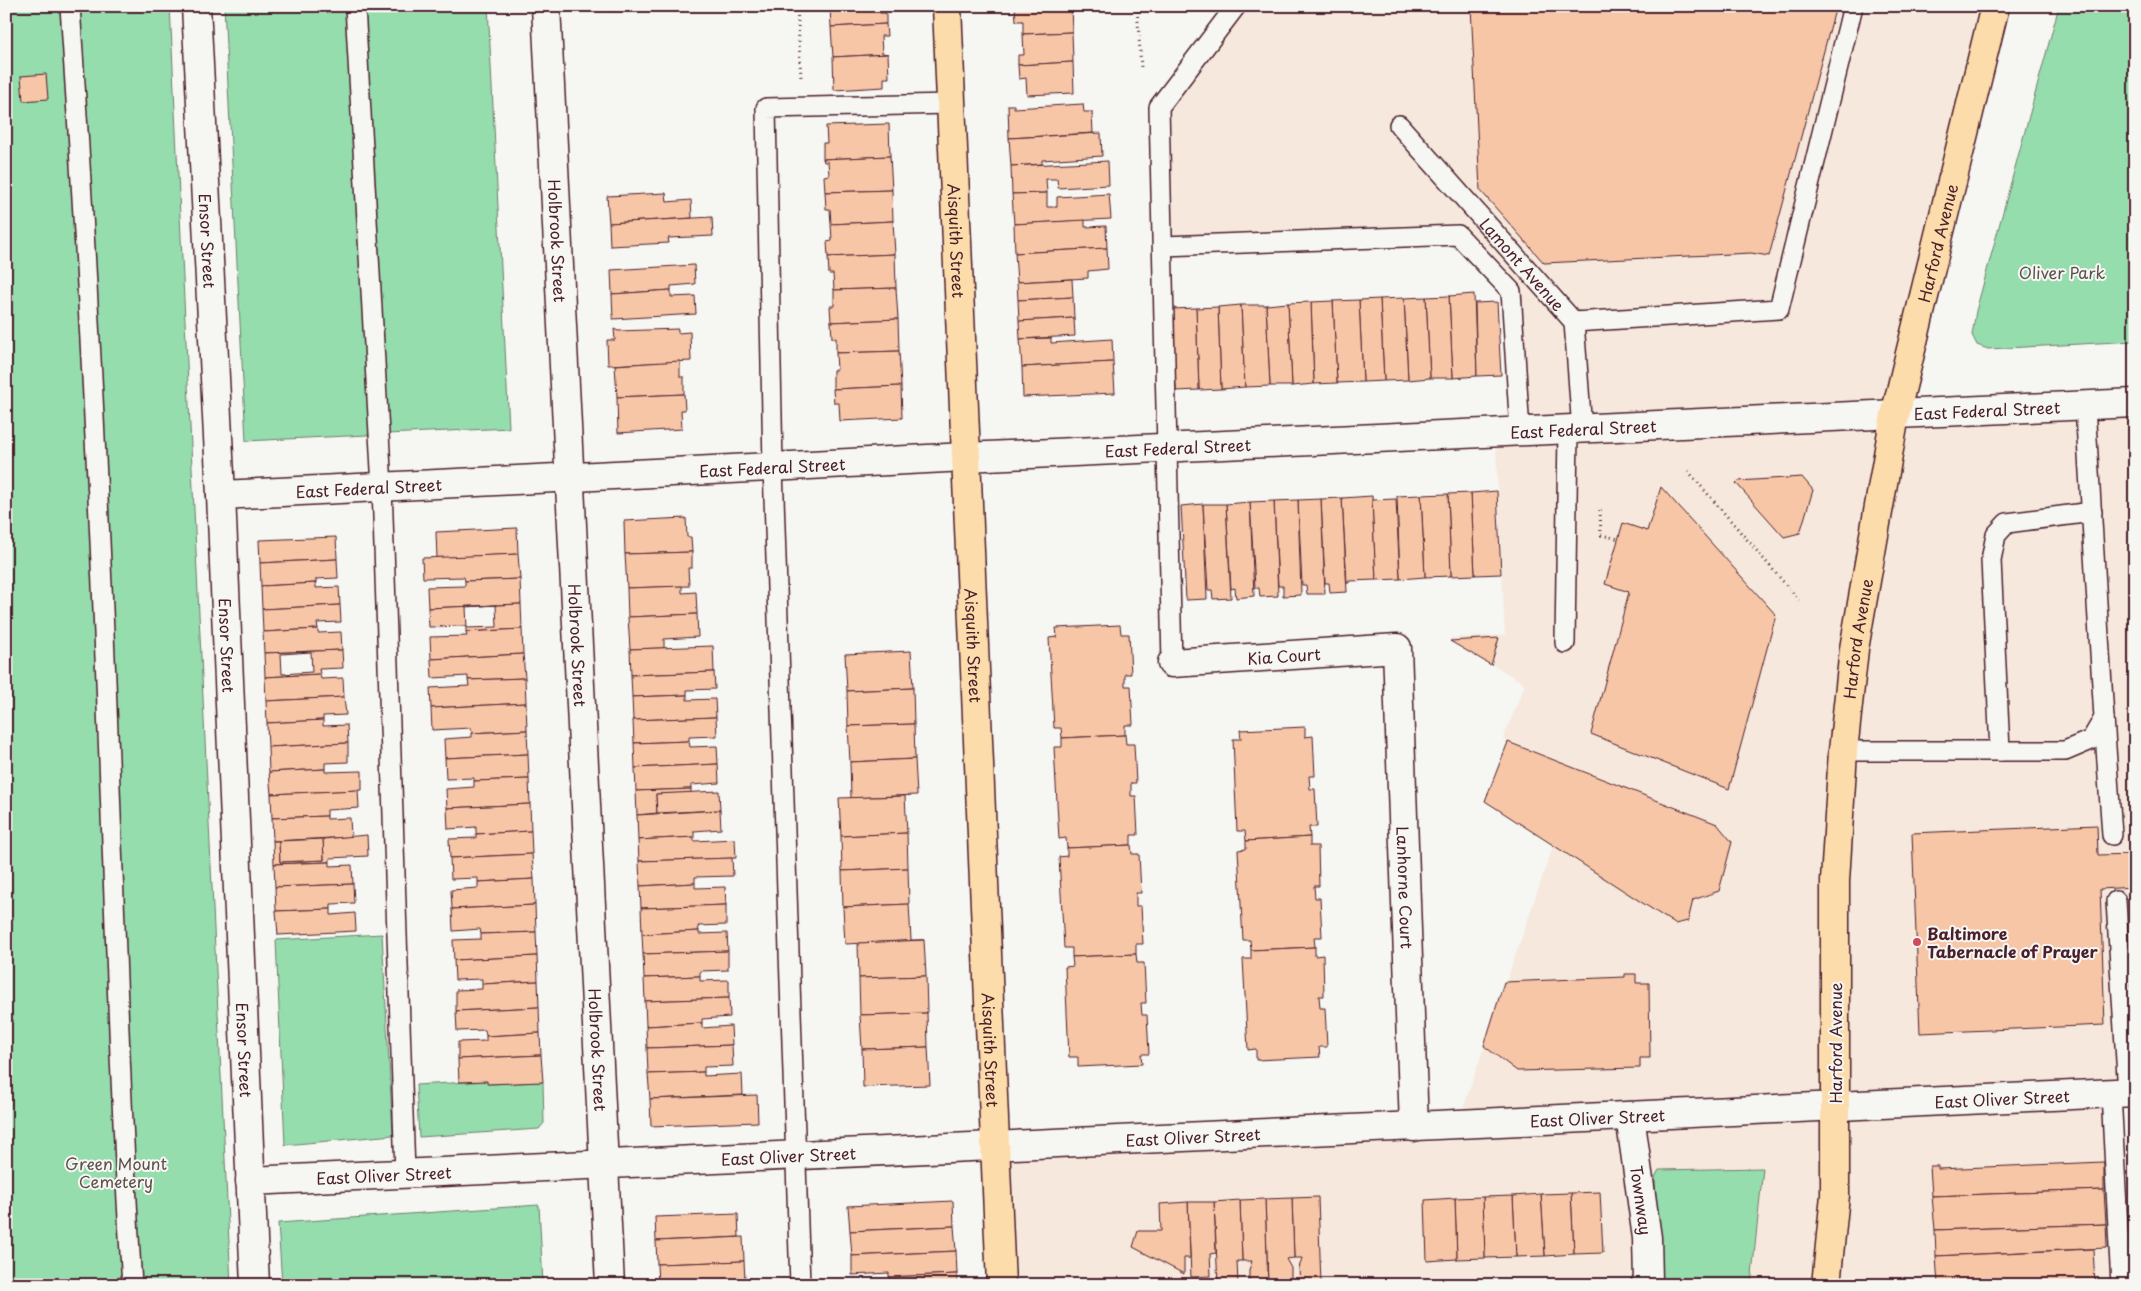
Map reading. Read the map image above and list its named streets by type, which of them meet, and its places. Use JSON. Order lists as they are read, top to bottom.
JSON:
{
  "streets": {
    "main road": ["Aisquith Street", "Harford Avenue"],
    "street": [
      "Ensor Street",
      "Holbrook Street",
      "East Federal Street",
      "Kia Court",
      "Lanhorne Court",
      "East Oliver Street",
      "Townway"
    ],
    "lane": ["Lamont Avenue"]
  },
  "crossings": [
    ["Ensor Street", "East Federal Street"],
    ["Ensor Street", "East Oliver Street"],
    ["Holbrook Street", "East Federal Street"],
    ["Holbrook Street", "East Oliver Street"],
    ["Aisquith Street", "East Federal Street"],
    ["Aisquith Street", "East Oliver Street"],
    ["Harford Avenue", "East Federal Street"],
    ["Harford Avenue", "East Oliver Street"],
    ["Lamont Avenue", "East Federal Street"],
    ["Kia Court", "Lanhorne Court"],
    ["Lanhorne Court", "East Oliver Street"],
    ["East Oliver Street", "Townway"]
  ],
  "parks": ["Oliver Park", "Green Mount Cemetery"],
  "places": ["Baltimore Tabernacle of Prayer"]
}
